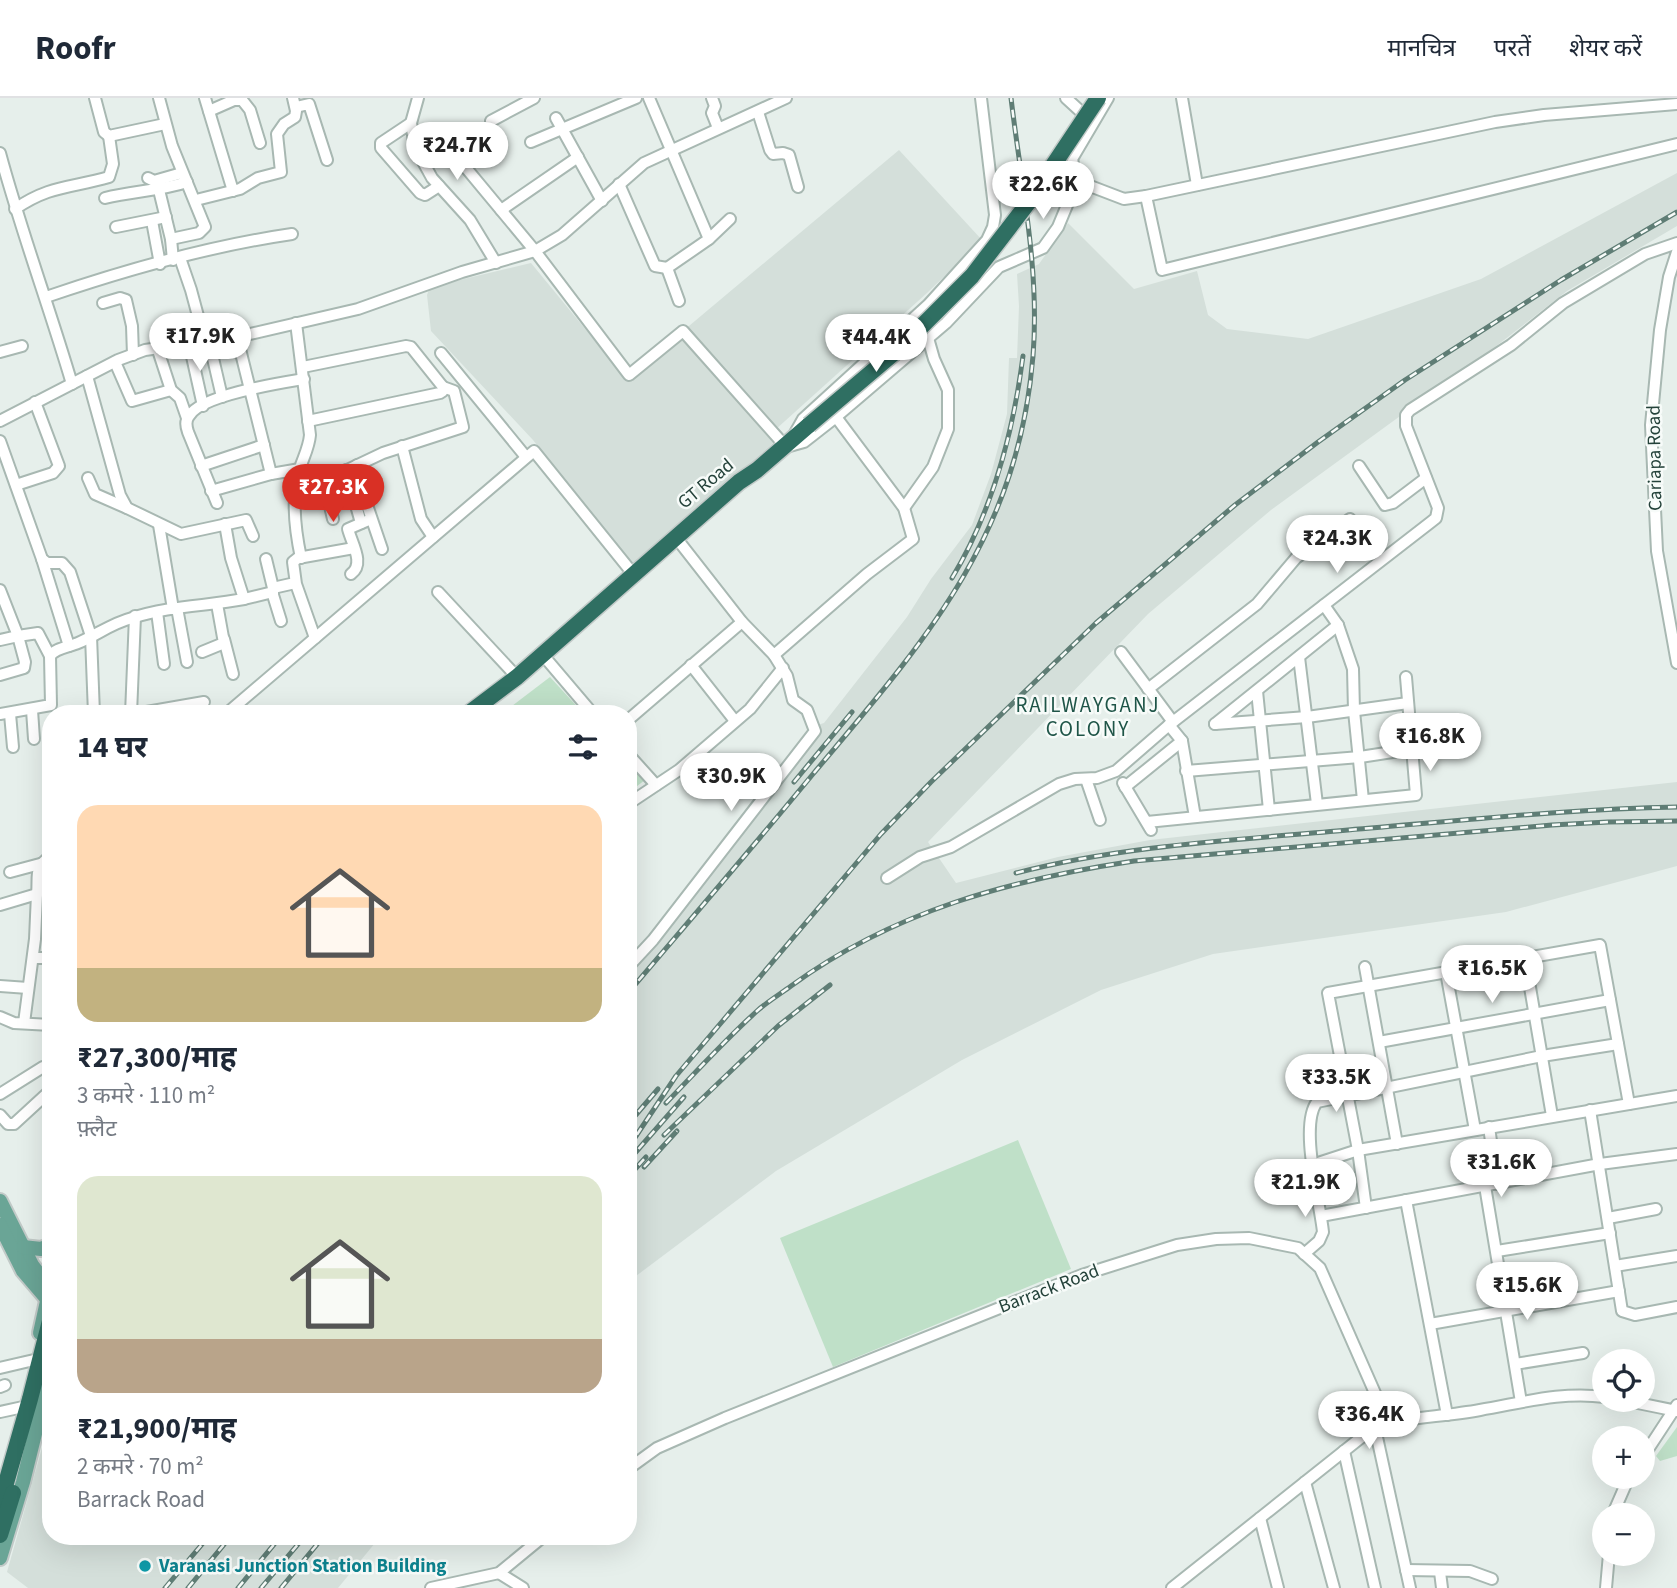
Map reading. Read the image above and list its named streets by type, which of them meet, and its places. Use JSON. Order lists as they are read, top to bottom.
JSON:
{
  "streets": {
    "highway": ["GT Road"],
    "street": ["Cariapa Road", "Barrack Road"]
  },
  "districts": ["RAILWAYGANJ COLONY"],
  "places": ["Varanasi Junction Station Building"],
  "page": {
    "header": "Roofr",
    "nav": ["मानचित्र", "परतें", "शेयर करें"],
    "price": [
      "₹24.7K",
      "₹22.6K",
      "₹17.9K",
      "₹44.4K",
      "₹27.3K",
      "₹24.3K",
      "₹16.8K",
      "₹30.9K",
      "₹16.5K",
      "₹33.5K",
      "₹31.6K",
      "₹21.9K",
      "₹15.6K",
      "₹36.4K"
    ],
    "heading": "14 घर",
    "list": [
      {
        "name": "₹27,300/माह",
        "note": "3 कमरे · 110 m² · फ़्लैट"
      },
      {
        "name": "₹21,900/माह",
        "note": "2 कमरे · 70 m² · Barrack Road"
      }
    ],
    "map_buttons": ["+", "−"]
  }
}
